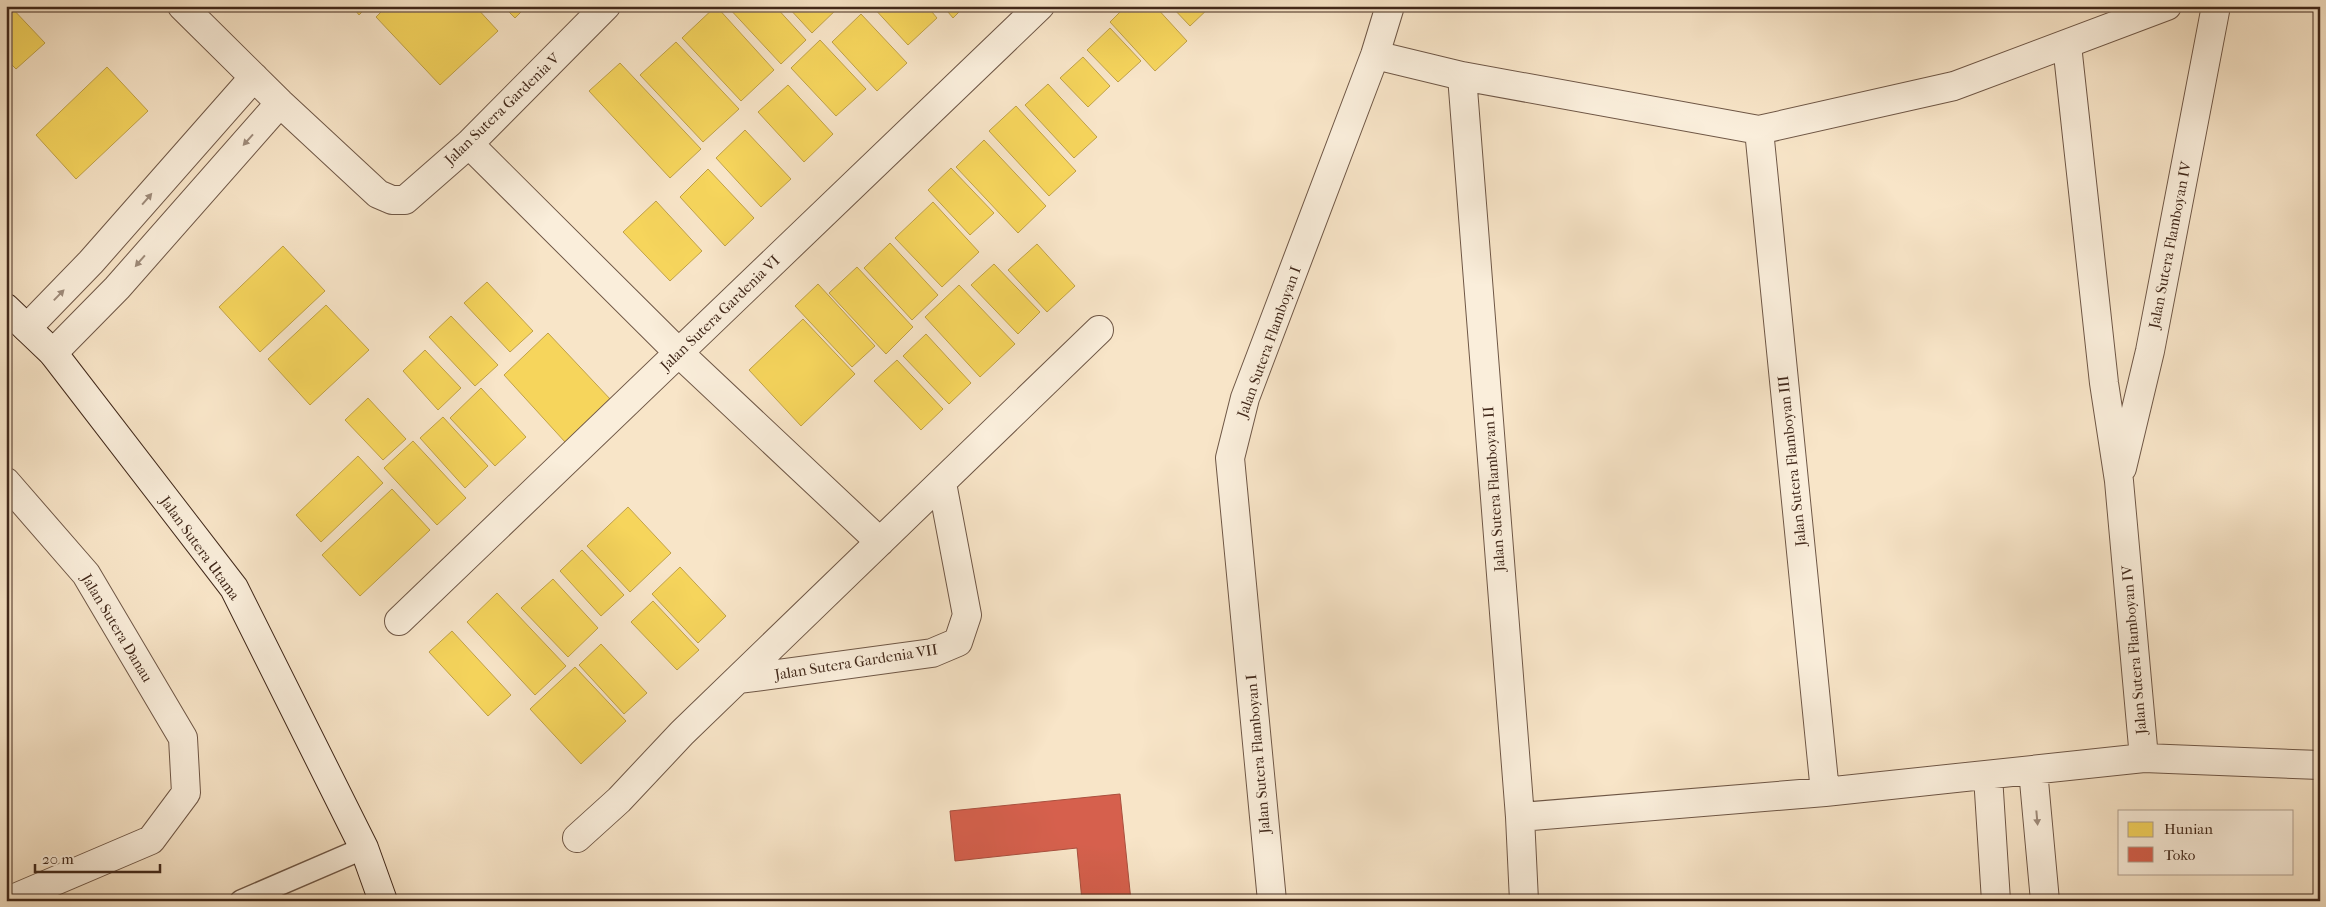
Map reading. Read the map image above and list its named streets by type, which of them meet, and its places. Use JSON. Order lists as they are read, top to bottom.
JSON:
{
  "streets": {
    "street": [
      "Jalan Sutera Gardenia V",
      "Jalan Sutera Flamboyan IV",
      "Jalan Sutera Gardenia VI",
      "Jalan Sutera Flamboyan I",
      "Jalan Sutera Flamboyan III",
      "Jalan Sutera Flamboyan II",
      "Jalan Sutera Utama",
      "Jalan Sutera Danau",
      "Jalan Sutera Gardenia VII"
    ]
  },
  "legend": ["Hunian", "Toko"],
  "scale_bar": "20 m"
}
